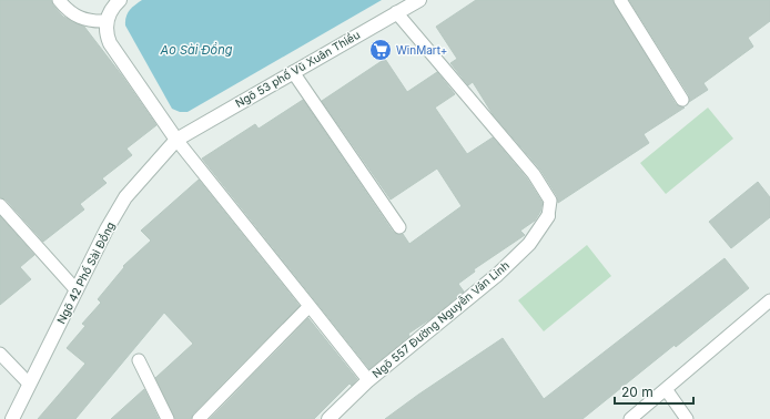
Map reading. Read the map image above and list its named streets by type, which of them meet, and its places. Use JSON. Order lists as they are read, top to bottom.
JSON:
{
  "streets": {
    "street": ["Ngõ 53 phố Vũ Xuân Thiều", "Ngõ 42 Phố Sài Đồng", "Ngõ 557 Đường Nguyễn Văn Linh"]
  },
  "crossings": [
    ["Ngõ 53 phố Vũ Xuân Thiều", "Ngõ 42 Phố Sài Đồng"]
  ],
  "water": ["Ao Sài Đồng"],
  "places": {
    "supermarket": ["WinMart+"]
  },
  "scale_bar": "20 m"
}
